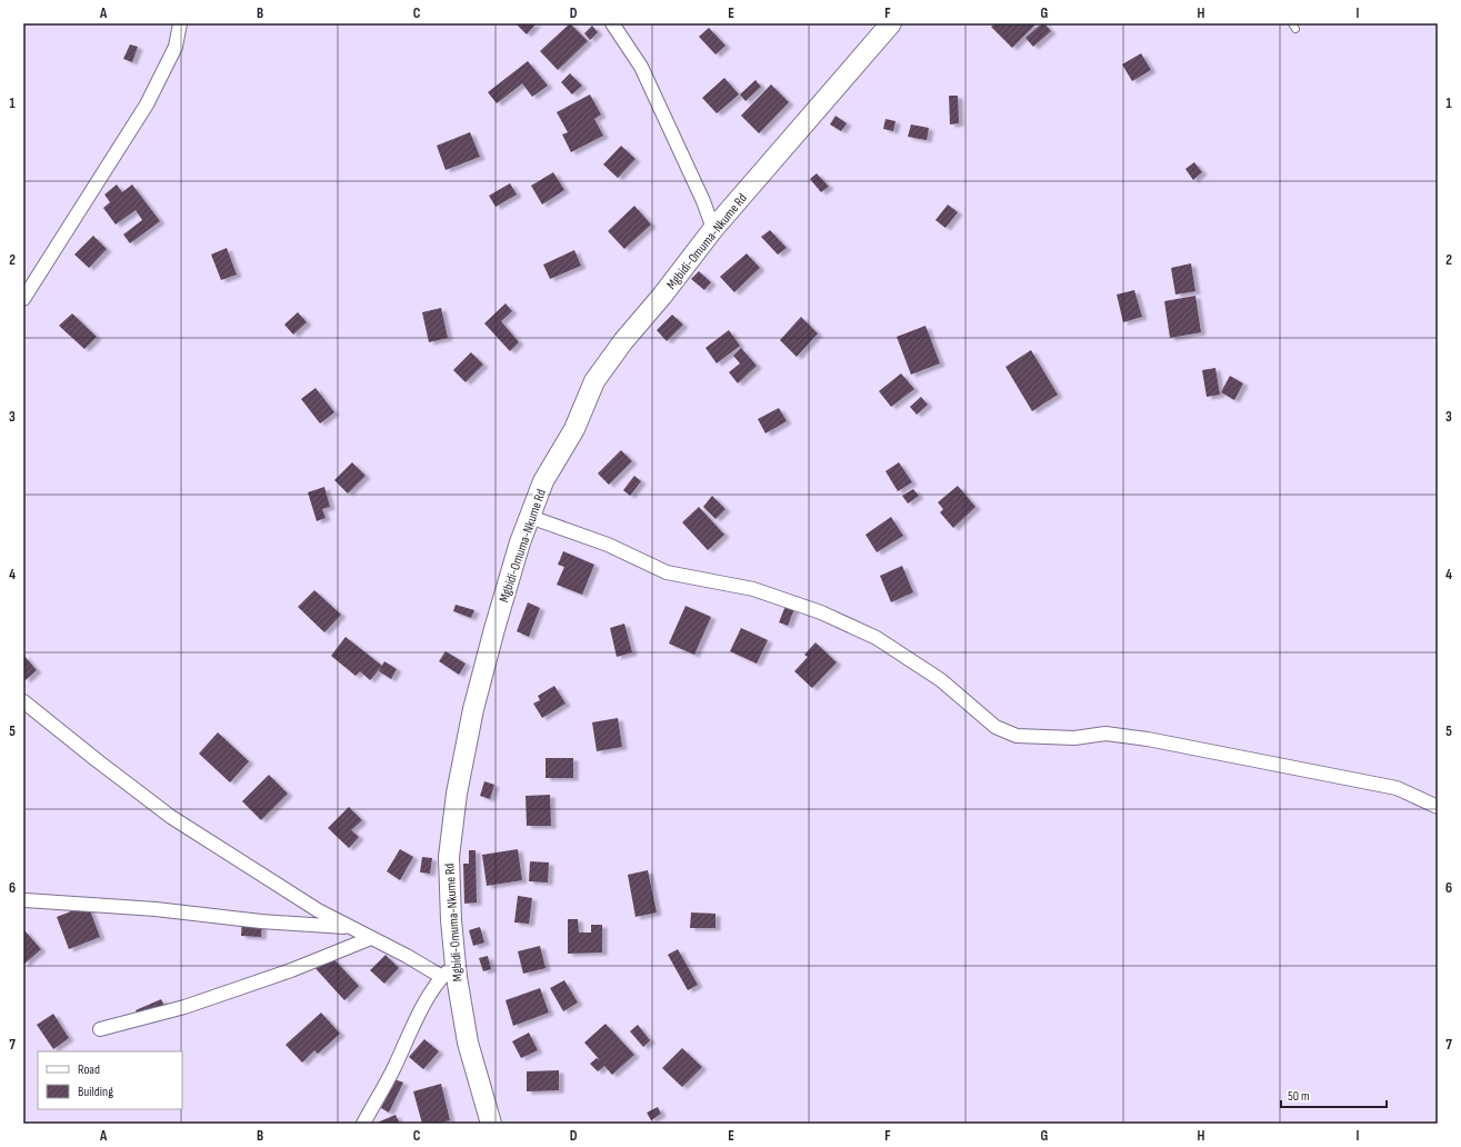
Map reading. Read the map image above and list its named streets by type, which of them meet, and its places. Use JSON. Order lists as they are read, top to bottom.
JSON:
{
  "streets": {
    "street": ["Mgbidi-Omuma-Nkume Rd"]
  },
  "legend": ["Road", "Building"],
  "scale_bar": "50 m",
  "grid": {
    "columns": [
      "A",
      "B",
      "C",
      "D",
      "E",
      "F",
      "G",
      "H",
      "I"
    ],
    "rows": [
      "1",
      "2",
      "3",
      "4",
      "5",
      "6",
      "7"
    ]
  }
}
